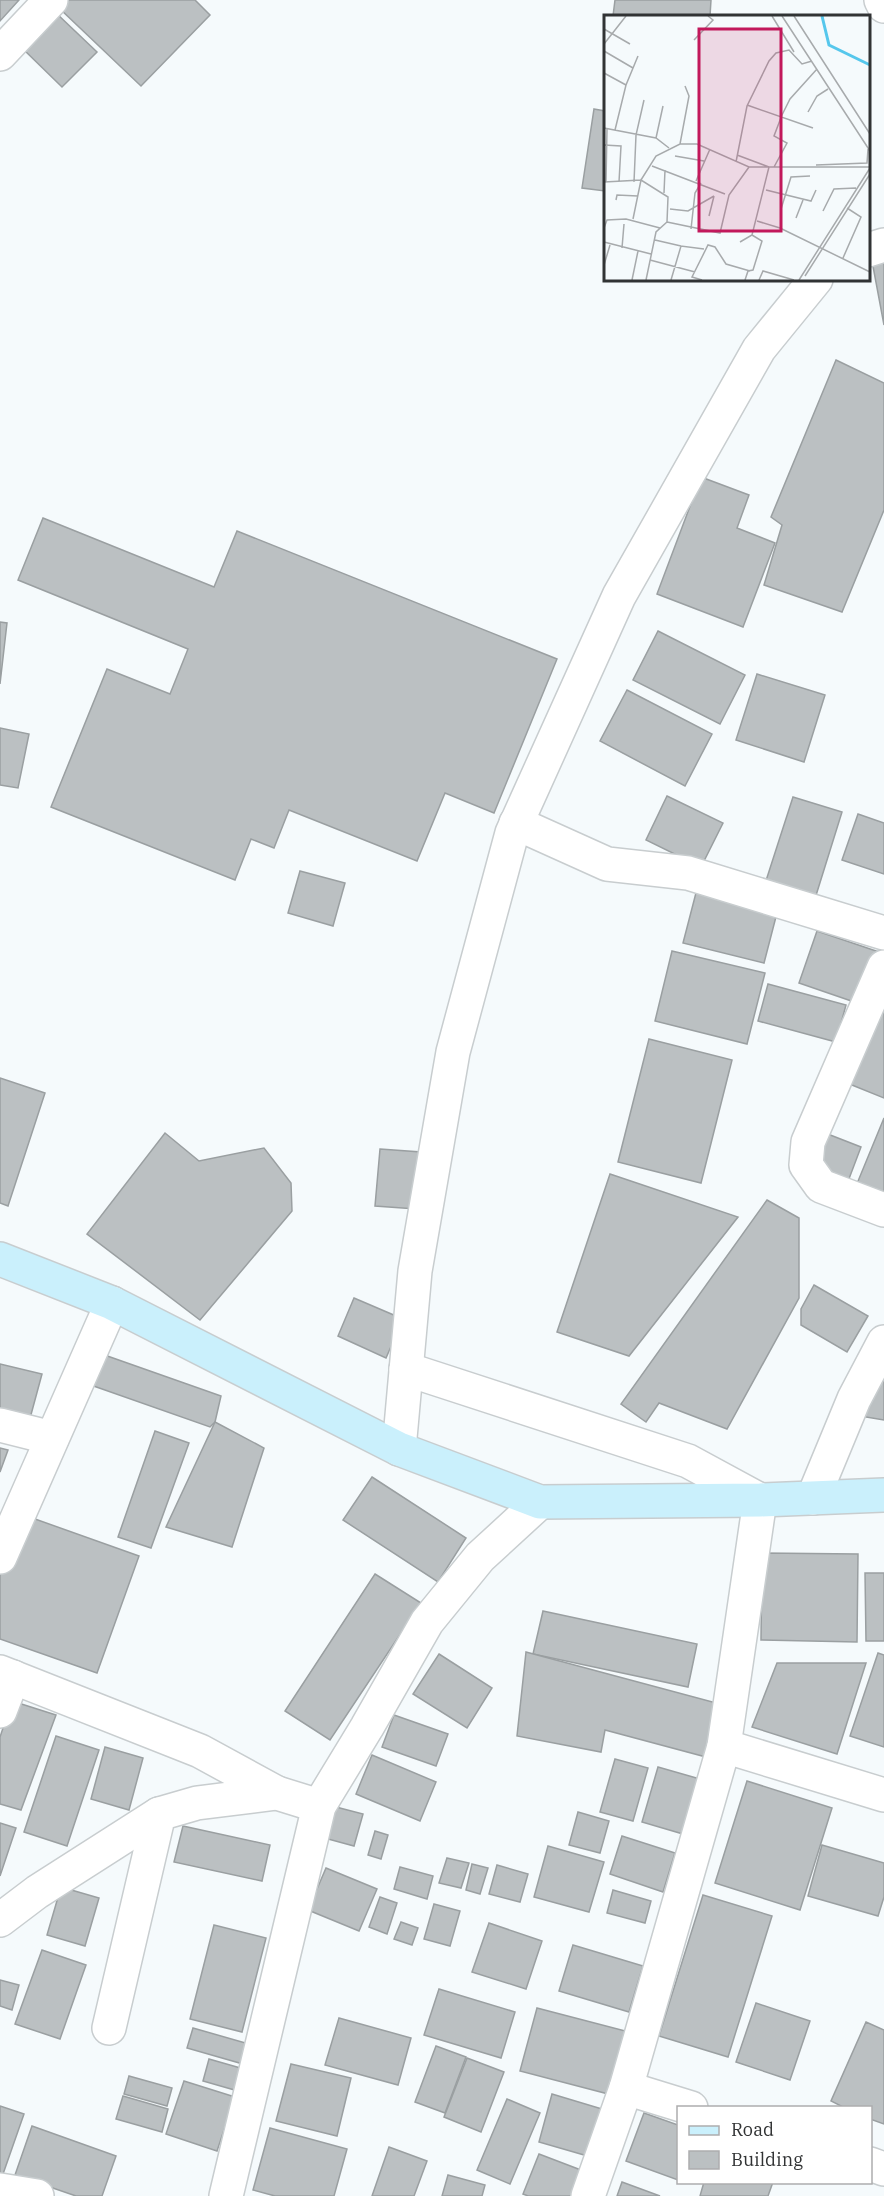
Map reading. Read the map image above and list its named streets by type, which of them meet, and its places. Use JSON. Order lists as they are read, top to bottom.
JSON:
{
  "legend": ["Road", "Building"]
}
